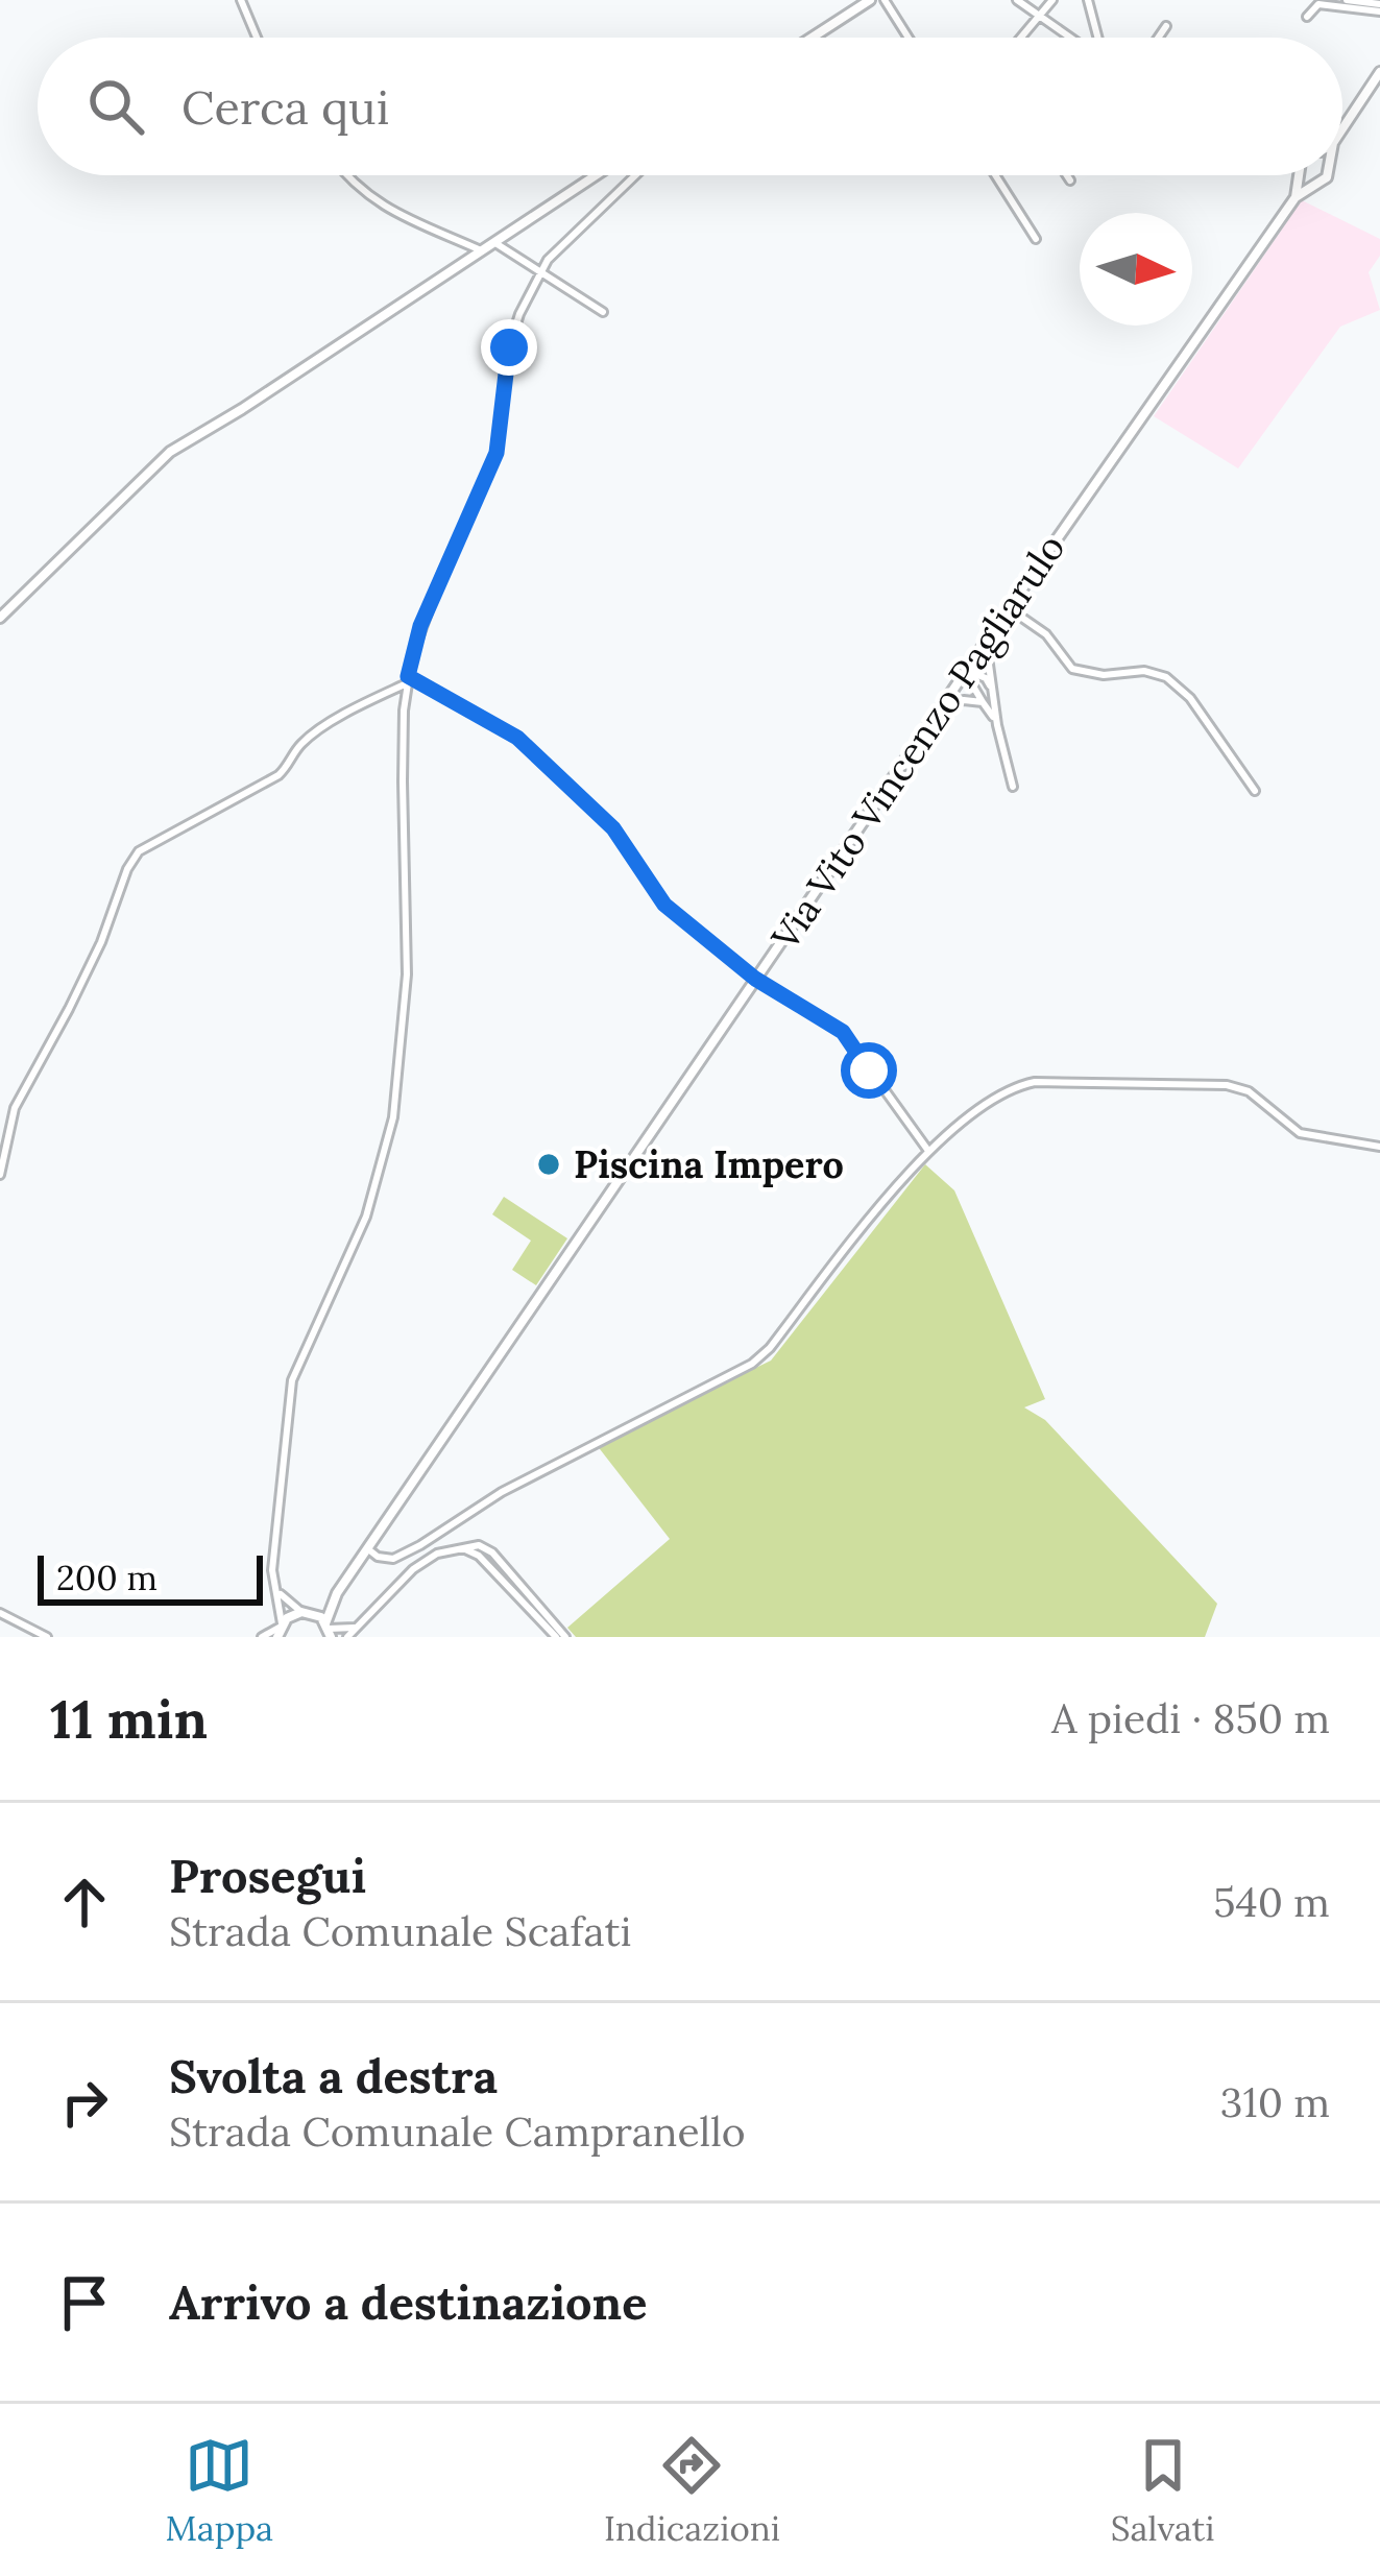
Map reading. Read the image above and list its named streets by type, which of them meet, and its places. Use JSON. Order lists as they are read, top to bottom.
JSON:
{
  "streets": {
    "street": ["Via Vito Vincenzo Pagliarulo"]
  },
  "places": ["Piscina Impero"],
  "scale_bar": "200 m",
  "north": "right",
  "page": {
    "search": "Cerca qui",
    "scale": "200 m",
    "heading": ["11 min", "A piedi · 850 m"],
    "list": [
      ["Prosegui", "Strada Comunale Scafati", "540 m"],
      ["Svolta a destra", "Strada Comunale Campranello", "310 m"],
      "Arrivo a destinazione"
    ],
    "nav": ["Mappa", "Indicazioni", "Salvati"]
  }
}
